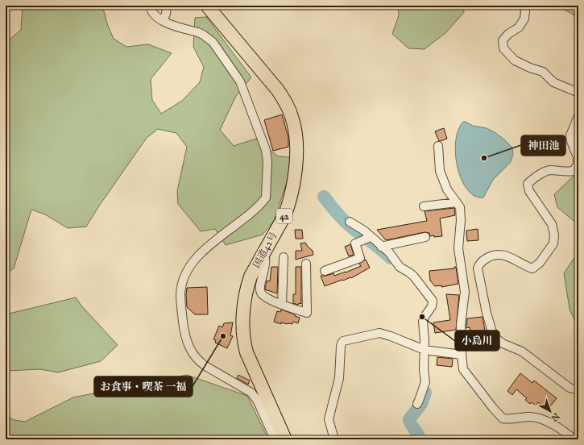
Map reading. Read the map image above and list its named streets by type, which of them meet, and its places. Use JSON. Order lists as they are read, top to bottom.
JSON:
{
  "streets": {
    "highway": ["42", "国道42号"]
  },
  "places": ["神田池", "小島川", "お食事・喫茶 一福"],
  "north": "bottom right"
}
